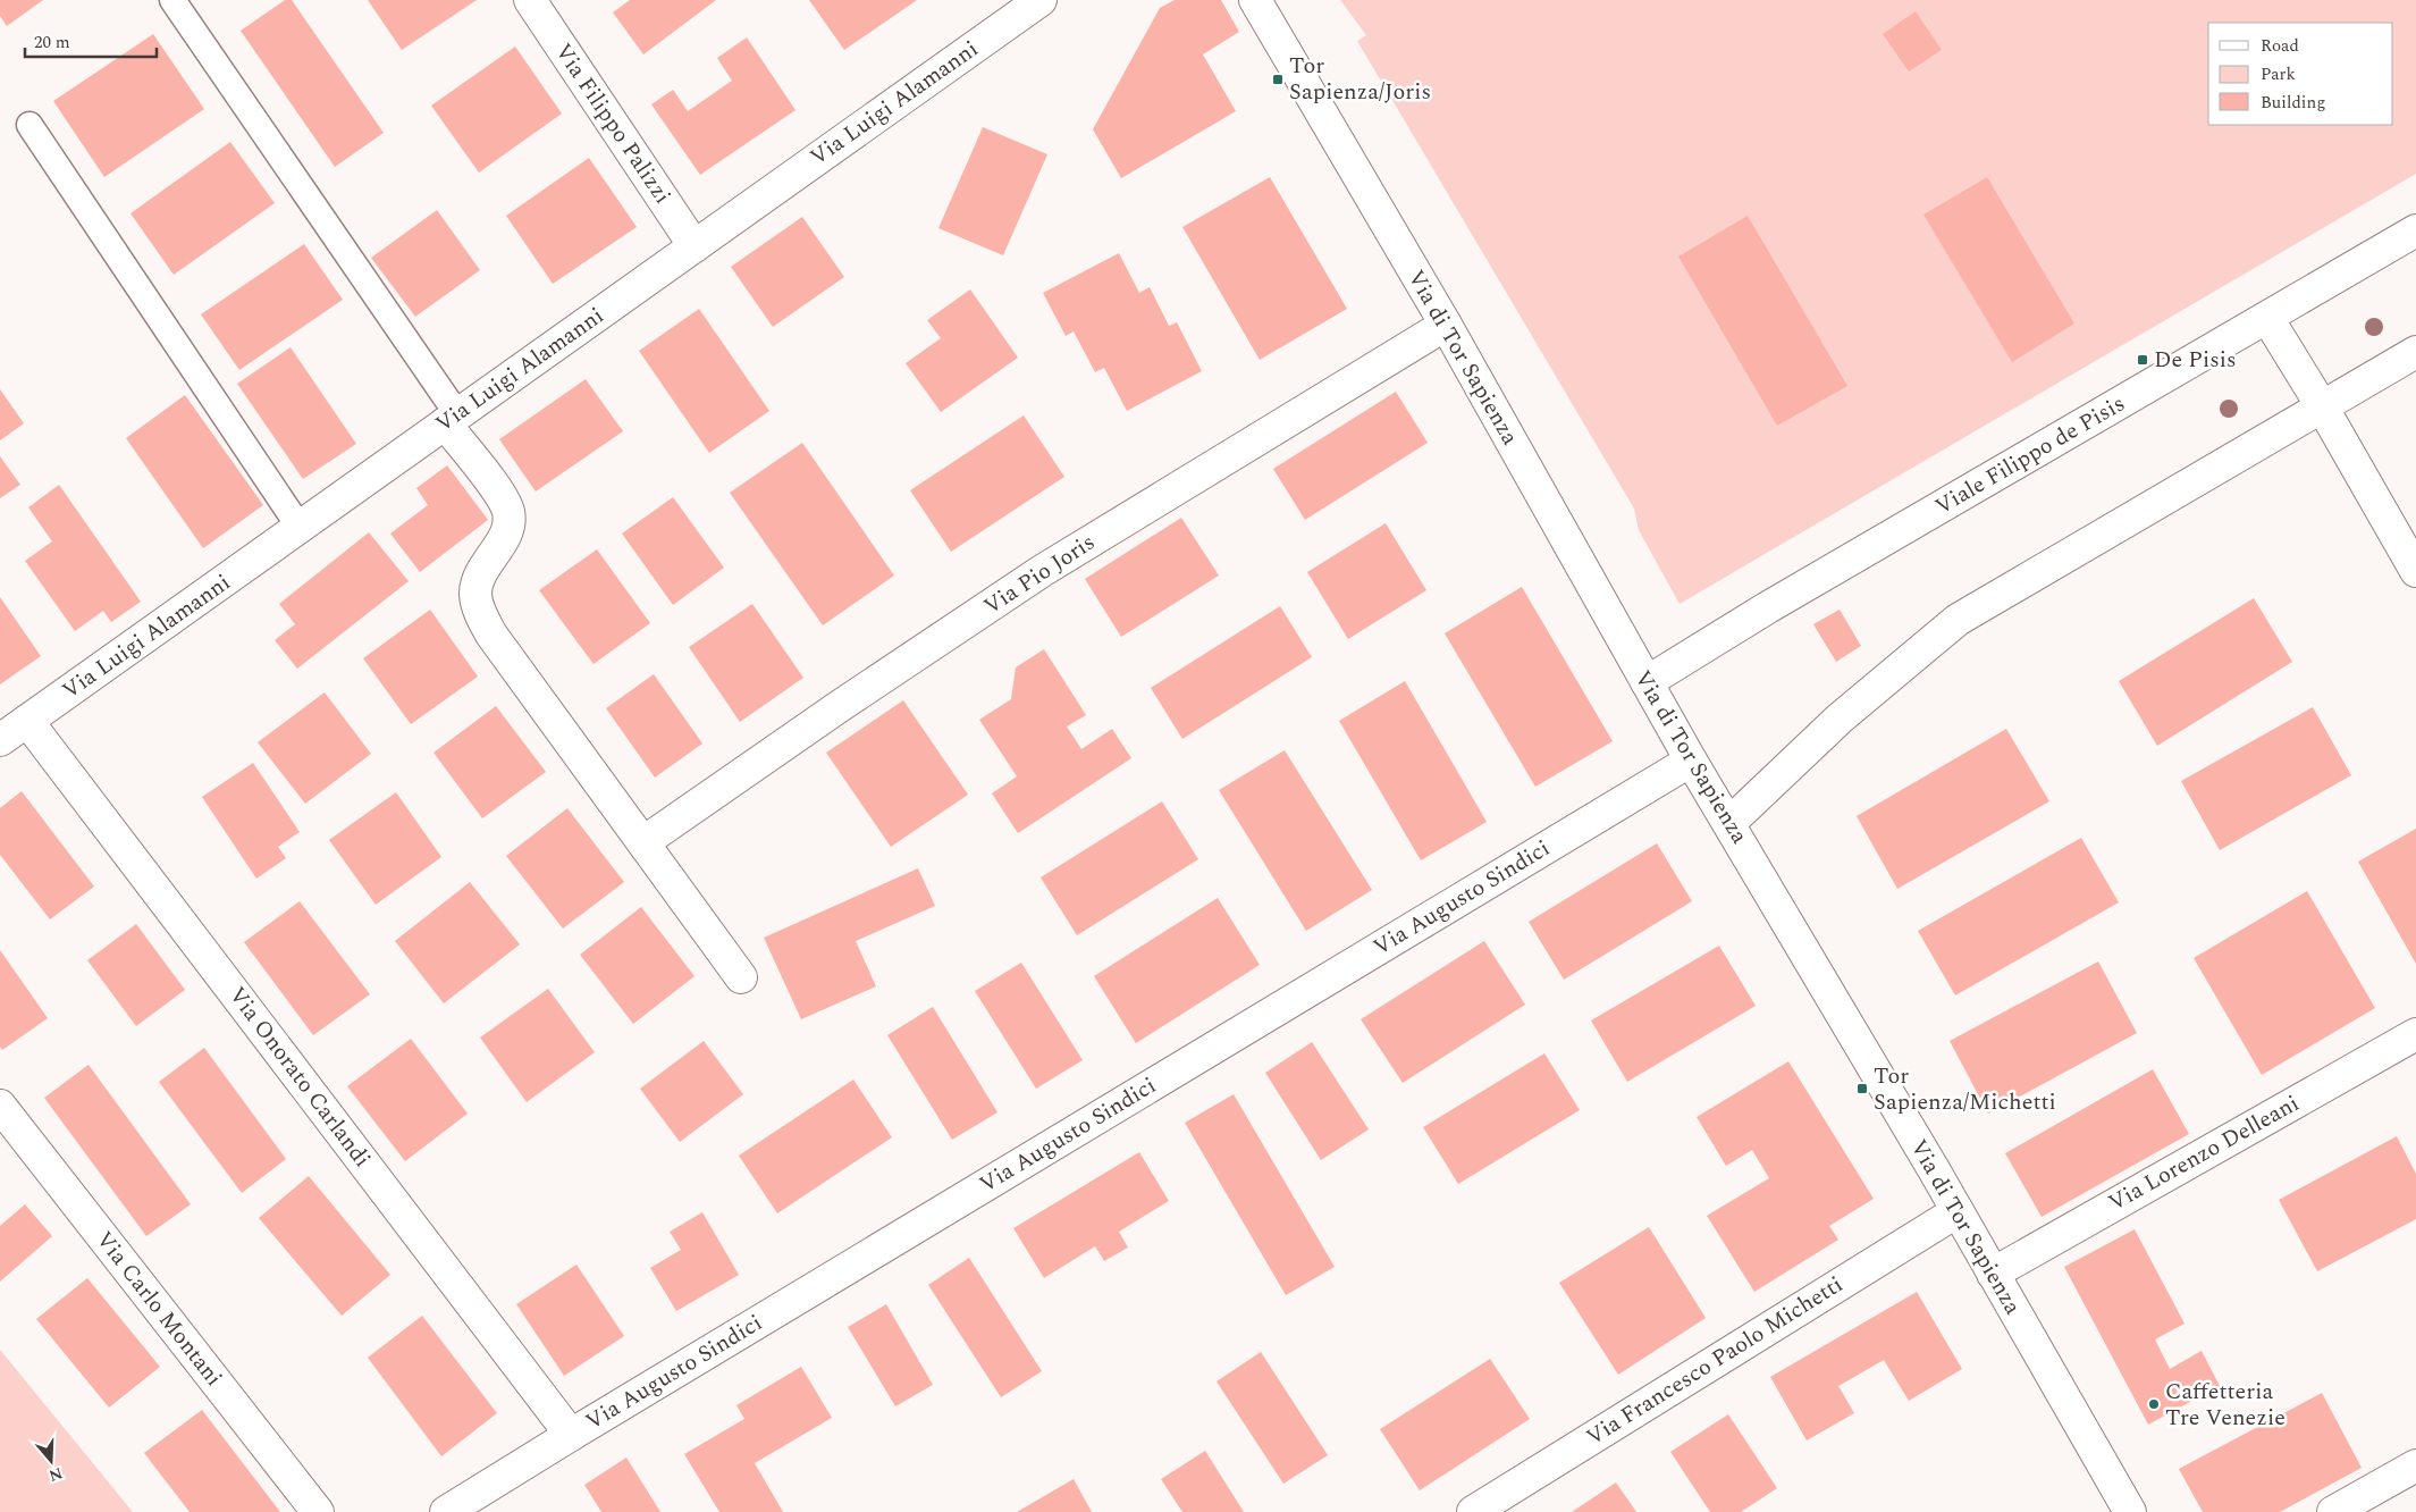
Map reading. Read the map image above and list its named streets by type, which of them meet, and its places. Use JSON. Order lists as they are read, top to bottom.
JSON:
{
  "streets": {
    "street": [
      "Via Luigi Alamanni",
      "Via Filippo Palizzi",
      "Via di Tor Sapienza",
      "Viale Filippo de Pisis",
      "Via Pio Joris",
      "Via Augusto Sindici",
      "Via Onorato Carlandi",
      "Via Lorenzo Delleani",
      "Via Carlo Montani",
      "Via Francesco Paolo Michetti"
    ]
  },
  "crossings": [
    ["Via Luigi Alamanni", "Via Filippo Palizzi"],
    ["Via Luigi Alamanni", "Via Onorato Carlandi"],
    ["Via di Tor Sapienza", "Viale Filippo de Pisis"],
    ["Via di Tor Sapienza", "Via Pio Joris"],
    ["Via di Tor Sapienza", "Via Augusto Sindici"],
    ["Via di Tor Sapienza", "Via Lorenzo Delleani"],
    ["Via di Tor Sapienza", "Via Francesco Paolo Michetti"],
    ["Via Augusto Sindici", "Via Onorato Carlandi"]
  ],
  "places": {
    "transit": ["Tor Sapienza/Joris", "De Pisis", "Tor Sapienza/Michetti"],
    "other": ["Caffetteria Tre Venezie"]
  },
  "legend": ["Road", "Park", "Building"],
  "scale_bar": "20 m",
  "north": "bottom"
}
